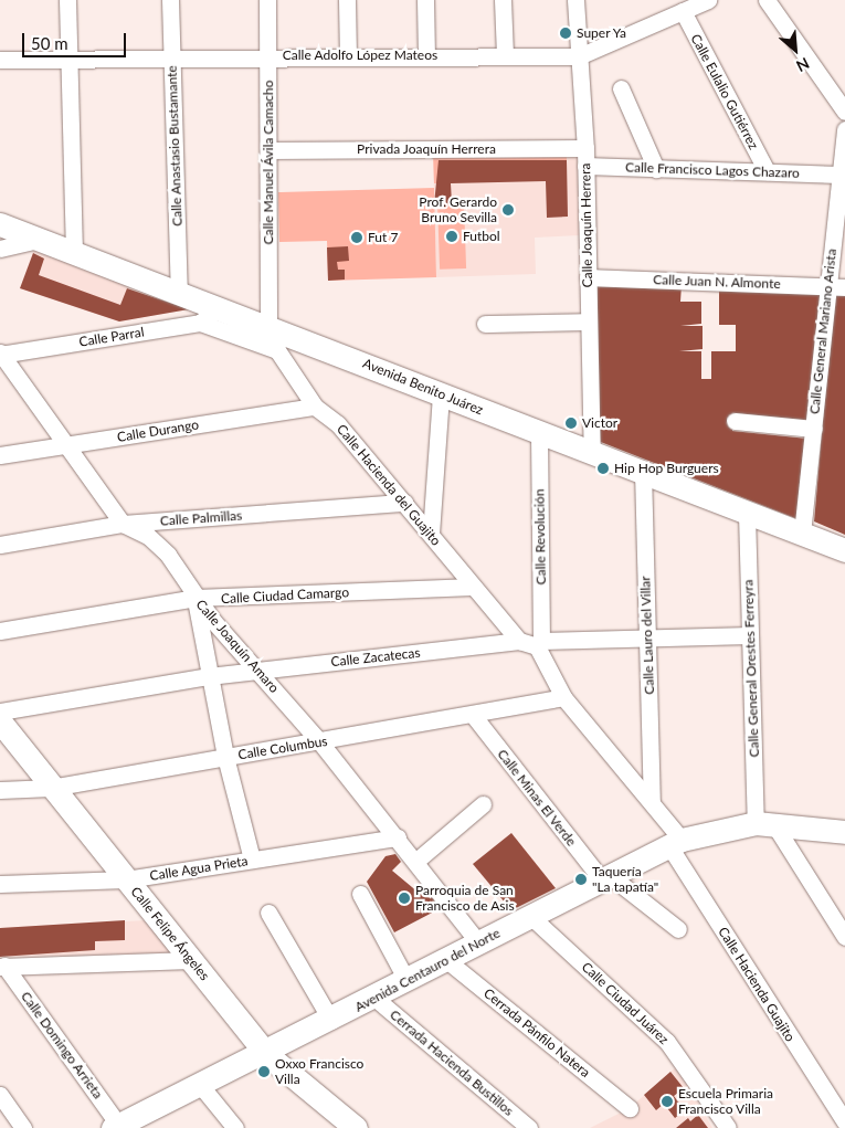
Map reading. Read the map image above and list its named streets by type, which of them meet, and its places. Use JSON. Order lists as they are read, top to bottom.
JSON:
{
  "streets": {
    "street": [
      "Calle Adolfo López Mateos",
      "Calle Eulalio Gutiérrez",
      "Calle Anastasio Bustamante",
      "Privada Joaquín Herrera",
      "Calle Manuel Ávila Camacho",
      "Calle Francisco Lagos Chazaro",
      "Calle Joaquín Herrera",
      "Calle Juan N. Almonte",
      "Calle General Mariano Arista",
      "Calle Parral",
      "Avenida Benito Juárez",
      "Calle Durango",
      "Calle Hacienda del Guajito",
      "Calle Palmillas",
      "Calle Revolución",
      "Calle Ciudad Camargo",
      "Calle Lauro del Villar",
      "Calle Joaquín Amaro",
      "Calle Zacatecas",
      "Calle General Orestes Ferreyra",
      "Calle Columbus",
      "Calle Minas El Verde",
      "Calle Agua Prieta",
      "Calle Felipe Ángeles",
      "Avenida Centauro del Norte",
      "Calle Hacienda Guajito",
      "Calle Ciudad Juárez",
      "Cerrada Pánfilo Natera",
      "Calle Domingo Arrieta",
      "Cerrada Hacienda Bustillos"
    ]
  },
  "crossings": [
    ["Calle Adolfo López Mateos", "Calle Eulalio Gutiérrez"],
    ["Calle Adolfo López Mateos", "Calle Anastasio Bustamante"],
    ["Calle Adolfo López Mateos", "Calle Manuel Ávila Camacho"],
    ["Calle Adolfo López Mateos", "Calle Joaquín Herrera"],
    ["Calle Eulalio Gutiérrez", "Calle Francisco Lagos Chazaro"],
    ["Calle Anastasio Bustamante", "Avenida Benito Juárez"],
    ["Privada Joaquín Herrera", "Calle Manuel Ávila Camacho"],
    ["Privada Joaquín Herrera", "Calle Joaquín Herrera"],
    ["Calle Manuel Ávila Camacho", "Avenida Benito Juárez"],
    ["Calle Manuel Ávila Camacho", "Calle Hacienda del Guajito"],
    ["Calle Francisco Lagos Chazaro", "Calle Joaquín Herrera"],
    ["Calle Francisco Lagos Chazaro", "Calle General Mariano Arista"],
    ["Calle Joaquín Herrera", "Calle Juan N. Almonte"],
    ["Calle Joaquín Herrera", "Avenida Benito Juárez"],
    ["Calle Juan N. Almonte", "Calle General Mariano Arista"],
    ["Calle General Mariano Arista", "Avenida Benito Juárez"],
    ["Calle Parral", "Avenida Benito Juárez"],
    ["Avenida Benito Juárez", "Calle Hacienda del Guajito"],
    ["Avenida Benito Juárez", "Calle Revolución"],
    ["Avenida Benito Juárez", "Calle Lauro del Villar"],
    ["Avenida Benito Juárez", "Calle General Orestes Ferreyra"],
    ["Calle Durango", "Calle Hacienda del Guajito"],
    ["Calle Hacienda del Guajito", "Calle Palmillas"],
    ["Calle Hacienda del Guajito", "Calle Ciudad Camargo"],
    ["Calle Hacienda del Guajito", "Calle Zacatecas"],
    ["Calle Palmillas", "Calle Joaquín Amaro"],
    ["Calle Revolución", "Calle Zacatecas"],
    ["Calle Ciudad Camargo", "Calle Joaquín Amaro"],
    ["Calle Lauro del Villar", "Calle Zacatecas"],
    ["Calle Joaquín Amaro", "Calle Zacatecas"],
    ["Calle Joaquín Amaro", "Calle Columbus"],
    ["Calle Joaquín Amaro", "Calle Agua Prieta"],
    ["Calle Joaquín Amaro", "Avenida Centauro del Norte"],
    ["Calle Zacatecas", "Calle General Orestes Ferreyra"],
    ["Calle General Orestes Ferreyra", "Avenida Centauro del Norte"],
    ["Calle Columbus", "Calle Minas El Verde"],
    ["Calle Columbus", "Calle Felipe Ángeles"],
    ["Calle Minas El Verde", "Avenida Centauro del Norte"],
    ["Calle Agua Prieta", "Calle Felipe Ángeles"],
    ["Calle Felipe Ángeles", "Avenida Centauro del Norte"],
    ["Avenida Centauro del Norte", "Calle Hacienda Guajito"],
    ["Avenida Centauro del Norte", "Calle Ciudad Juárez"],
    ["Avenida Centauro del Norte", "Cerrada Pánfilo Natera"],
    ["Avenida Centauro del Norte", "Calle Domingo Arrieta"],
    ["Avenida Centauro del Norte", "Cerrada Hacienda Bustillos"]
  ],
  "places": [
    "Super Ya",
    "Prof. Gerardo Bruno Sevilla",
    "Futbol",
    "Fut 7",
    "Victor",
    "Hip Hop Burguers",
    "Taquería \"La tapatía\"",
    "Parroquia de San Francisco de Asis",
    "Oxxo Francisco Villa",
    "Escuela Primaria Francisco Villa"
  ],
  "scale_bar": "50 m",
  "north": "bottom right"
}
